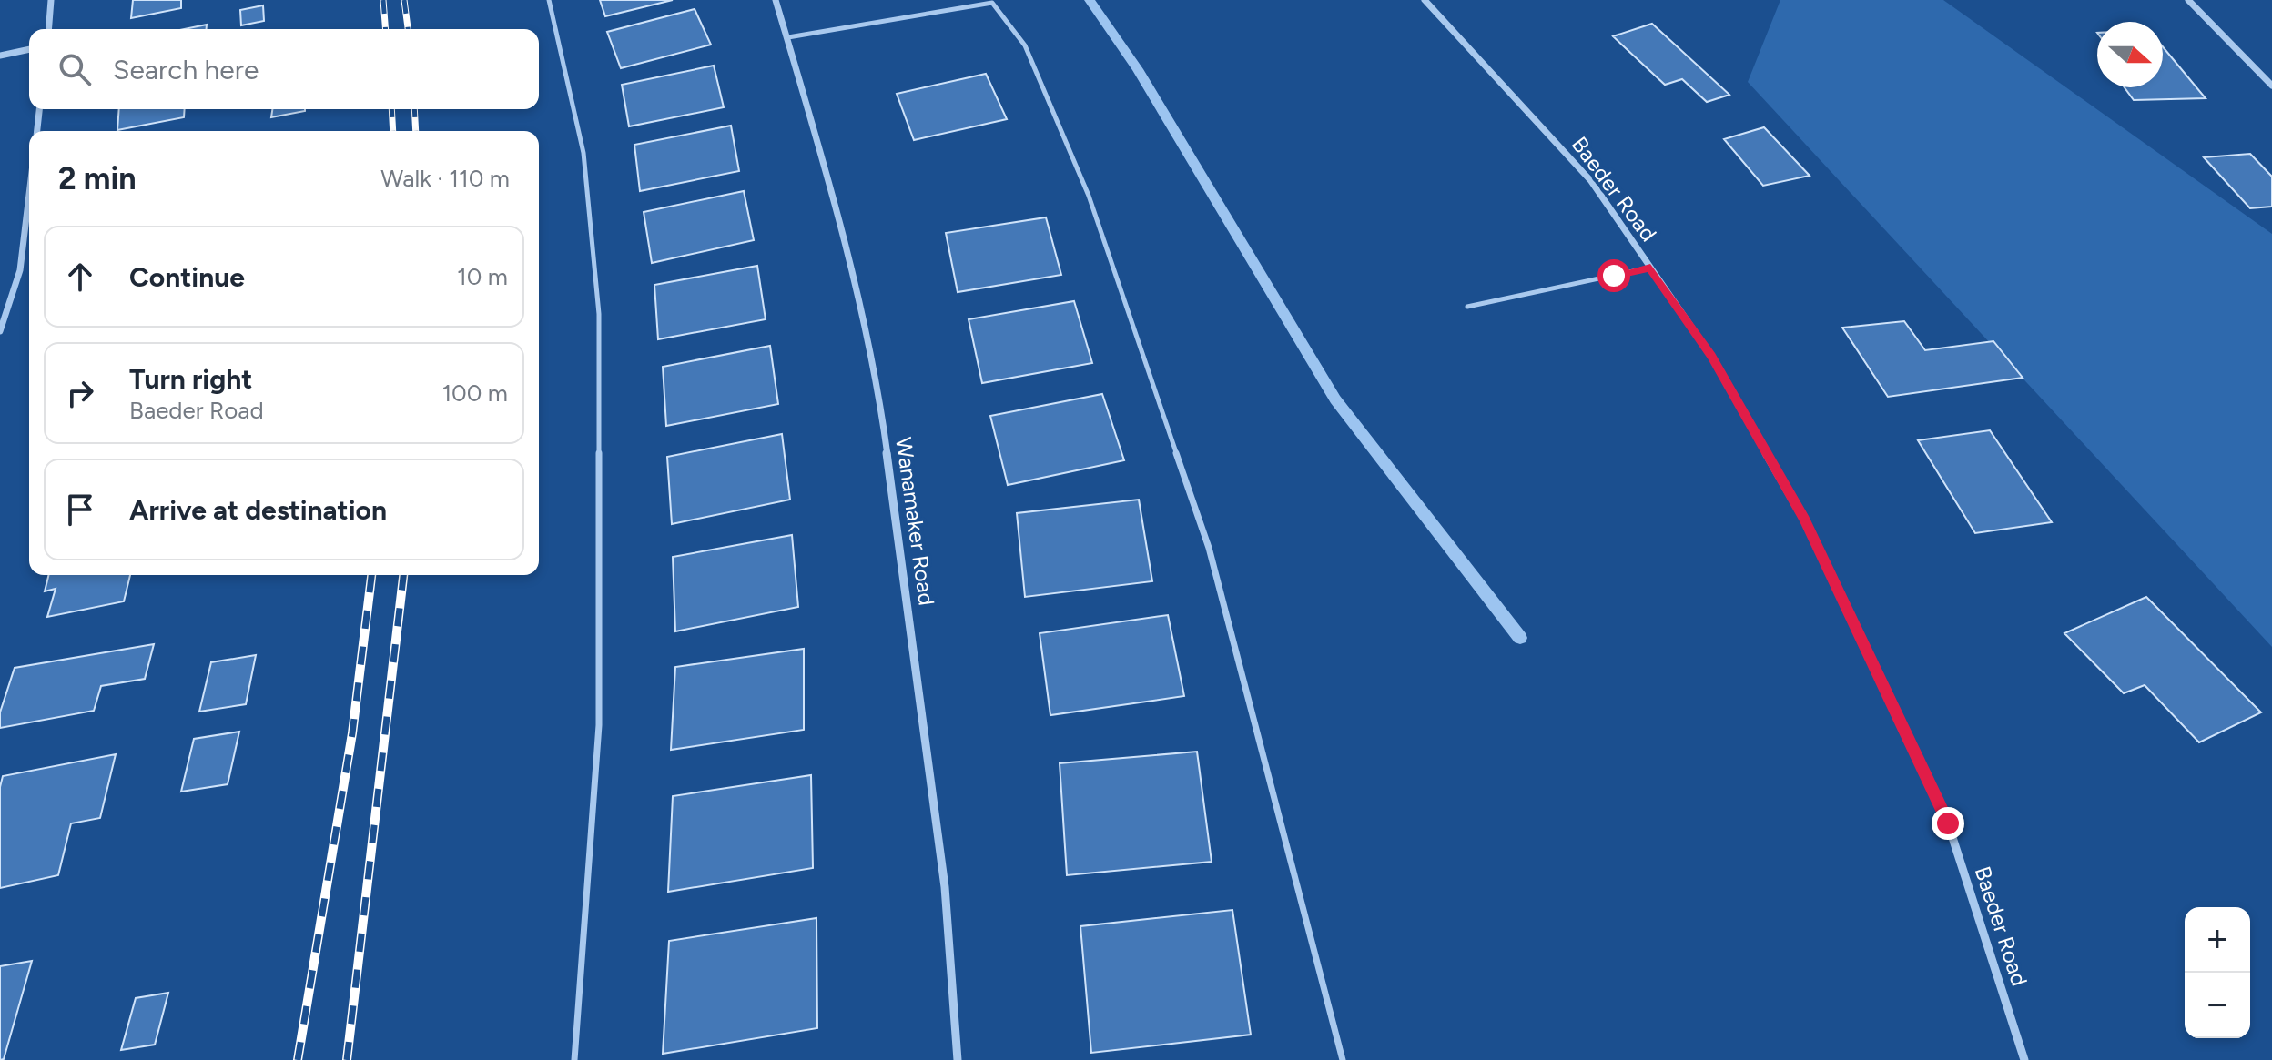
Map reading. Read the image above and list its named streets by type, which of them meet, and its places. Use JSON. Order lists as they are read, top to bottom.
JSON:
{
  "streets": {
    "street": ["Baeder Road", "Wanamaker Road"]
  },
  "north": "right",
  "page": {
    "search": "Search here",
    "heading": ["2 min", "Walk · 110 m"],
    "list": [
      ["Continue", "10 m"],
      ["Turn right", "Baeder Road", "100 m"],
      "Arrive at destination"
    ],
    "map_buttons": ["+", "−"]
  }
}
